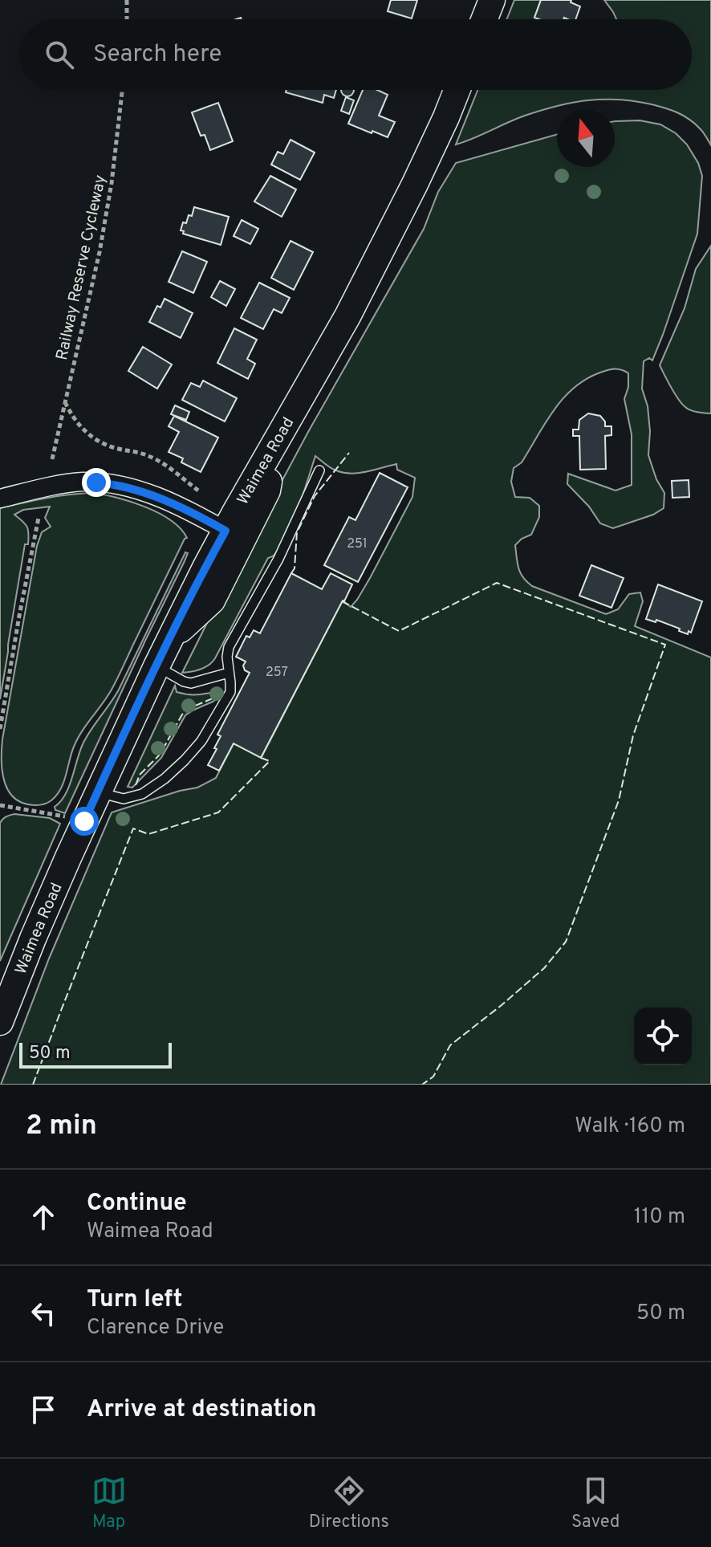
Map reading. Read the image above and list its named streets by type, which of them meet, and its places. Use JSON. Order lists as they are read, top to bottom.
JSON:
{
  "streets": {
    "main road": ["Waimea Road"],
    "path": ["Railway Reserve Cycleway"]
  },
  "house_numbers": ["251", "257"],
  "scale_bar": "50 m",
  "north": "top",
  "page": {
    "search": "Search here",
    "scale": "50 m",
    "heading": ["2 min", "Walk · 160 m"],
    "list": [
      ["Continue", "Waimea Road", "110 m"],
      ["Turn left", "Clarence Drive", "50 m"],
      "Arrive at destination"
    ],
    "nav": ["Map", "Directions", "Saved"]
  }
}
